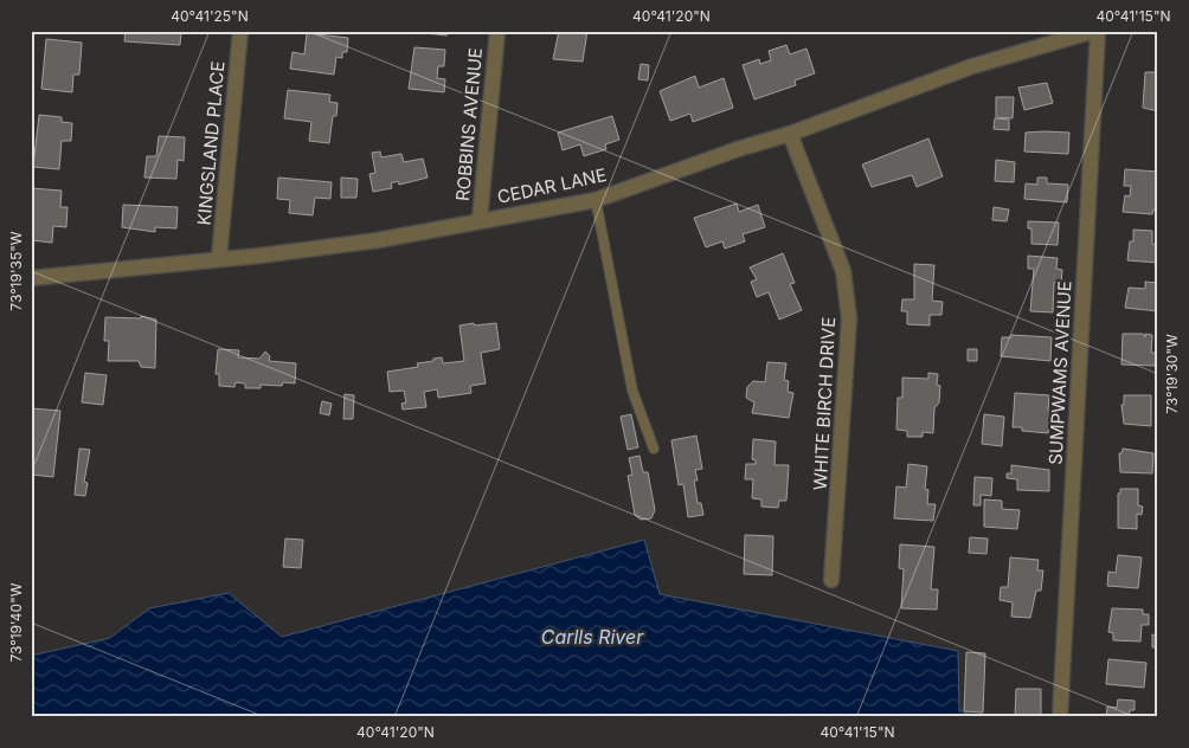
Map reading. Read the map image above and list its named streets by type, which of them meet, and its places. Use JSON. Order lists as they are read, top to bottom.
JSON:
{
  "streets": {
    "street": [
      "ROBBINS AVENUE",
      "KINGSLAND PLACE",
      "CEDAR LANE",
      "SUMPWAMS AVENUE",
      "WHITE BIRCH DRIVE"
    ]
  },
  "crossings": [
    ["ROBBINS AVENUE", "CEDAR LANE"],
    ["KINGSLAND PLACE", "CEDAR LANE"],
    ["CEDAR LANE", "SUMPWAMS AVENUE"],
    ["CEDAR LANE", "WHITE BIRCH DRIVE"]
  ],
  "water": ["Carlls River"],
  "coordinates": [
    "40°41'25\"N",
    "40°41'20\"N",
    "40°41'15\"N",
    "73°19'35\"W",
    "73°19'30\"W",
    "73°19'40\"W"
  ]
}
